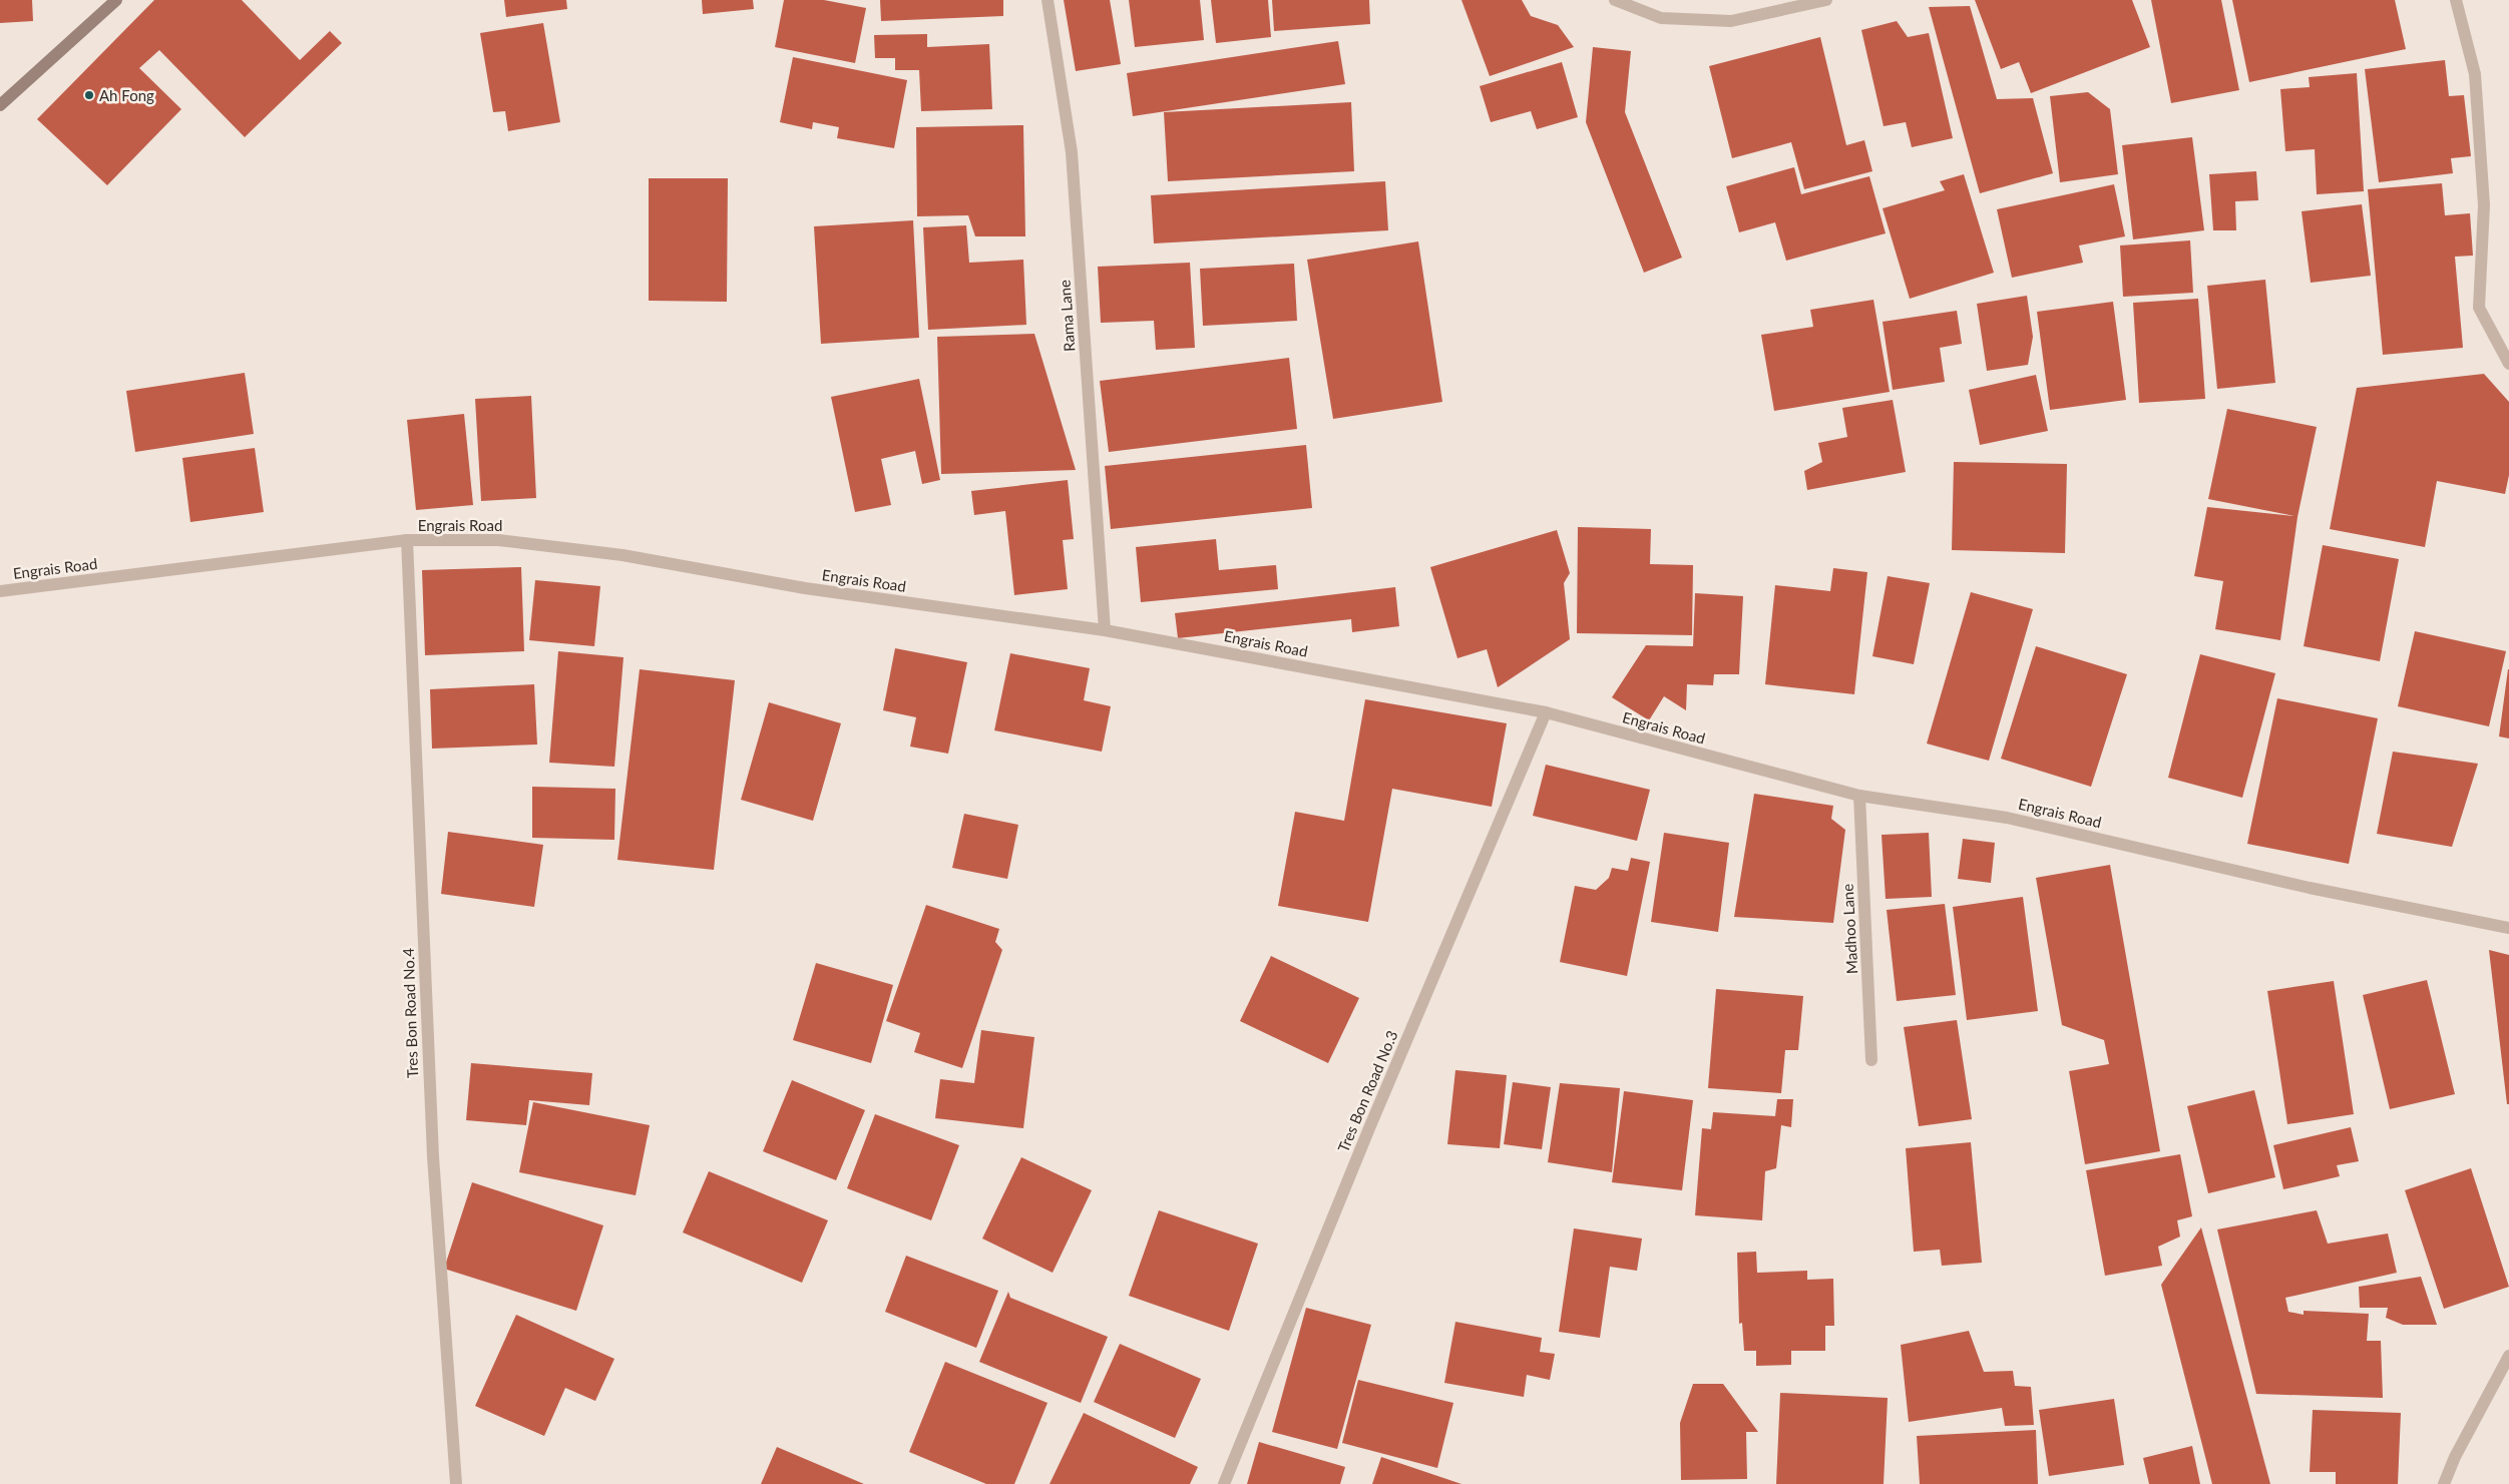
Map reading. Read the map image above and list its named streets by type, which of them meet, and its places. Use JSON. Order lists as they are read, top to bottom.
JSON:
{
  "streets": {
    "street": [
      "Rama Lane",
      "Engrais Road",
      "Madhoo Lane",
      "Tres Bon Road No.4",
      "Tres Bon Road No.3"
    ]
  },
  "crossings": [
    ["Rama Lane", "Engrais Road"],
    ["Engrais Road", "Madhoo Lane"],
    ["Engrais Road", "Tres Bon Road No.4"],
    ["Engrais Road", "Tres Bon Road No.3"]
  ],
  "places": ["Ah Fong"]
}
